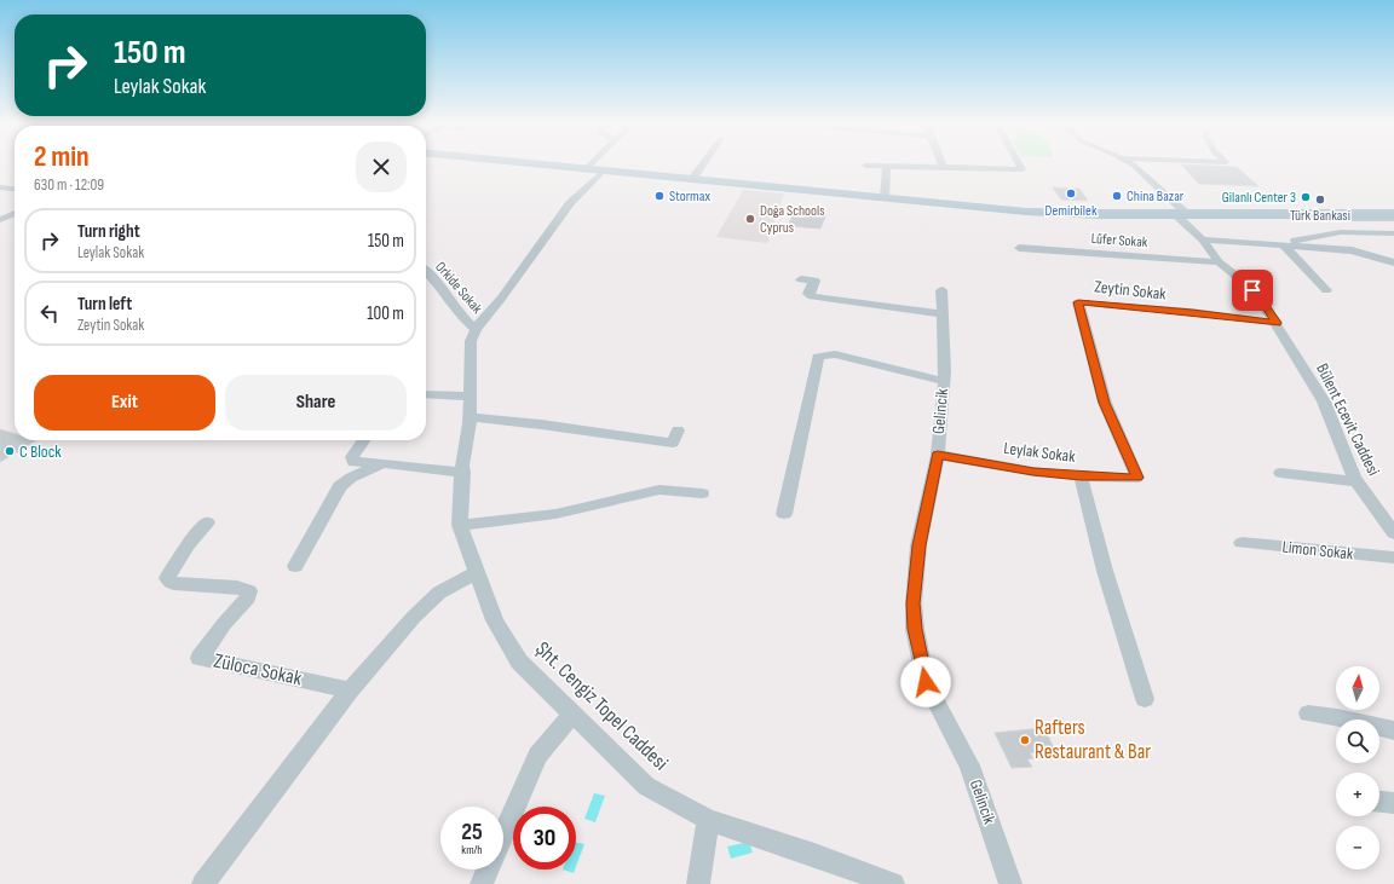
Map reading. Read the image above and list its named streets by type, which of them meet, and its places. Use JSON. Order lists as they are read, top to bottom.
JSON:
{
  "streets": {
    "street": [
      "Lűfer Sokak",
      "Orkide Sokak",
      "Zeytin Sokak",
      "Gelincik",
      "Bülent Ecevit Caddesi",
      "Leylak Sokak",
      "Limon Sokak",
      "Züloca Sokak",
      "Şht. Cengiz Topel Caddesi"
    ]
  },
  "crossings": [
    ["Lűfer Sokak", "Bülent Ecevit Caddesi"],
    ["Orkide Sokak", "Şht. Cengiz Topel Caddesi"],
    ["Zeytin Sokak", "Bülent Ecevit Caddesi"],
    ["Zeytin Sokak", "Leylak Sokak"],
    ["Gelincik", "Leylak Sokak"]
  ],
  "places": [
    "Demirbilek",
    "Stormax",
    "China Bazar",
    "Gilanlı Center 3",
    "Türk Bankasi",
    "Doğa Schools Cyprus",
    "C Block",
    "Rafters Restaurant & Bar"
  ],
  "north": "top",
  "page": {
    "turn": ["150 m", "Leylak Sokak"],
    "heading": ["2 min", "630 m · 12:09"],
    "list": [
      {
        "name": "Turn right",
        "note": "Leylak Sokak",
        "value": "150 m"
      },
      {
        "name": "Turn left",
        "note": "Zeytin Sokak",
        "value": "100 m"
      }
    ],
    "buttons": ["Exit", "Share"],
    "map_buttons": ["+", "−"],
    "speed": "25 km/h",
    "limit": "30"
  }
}
